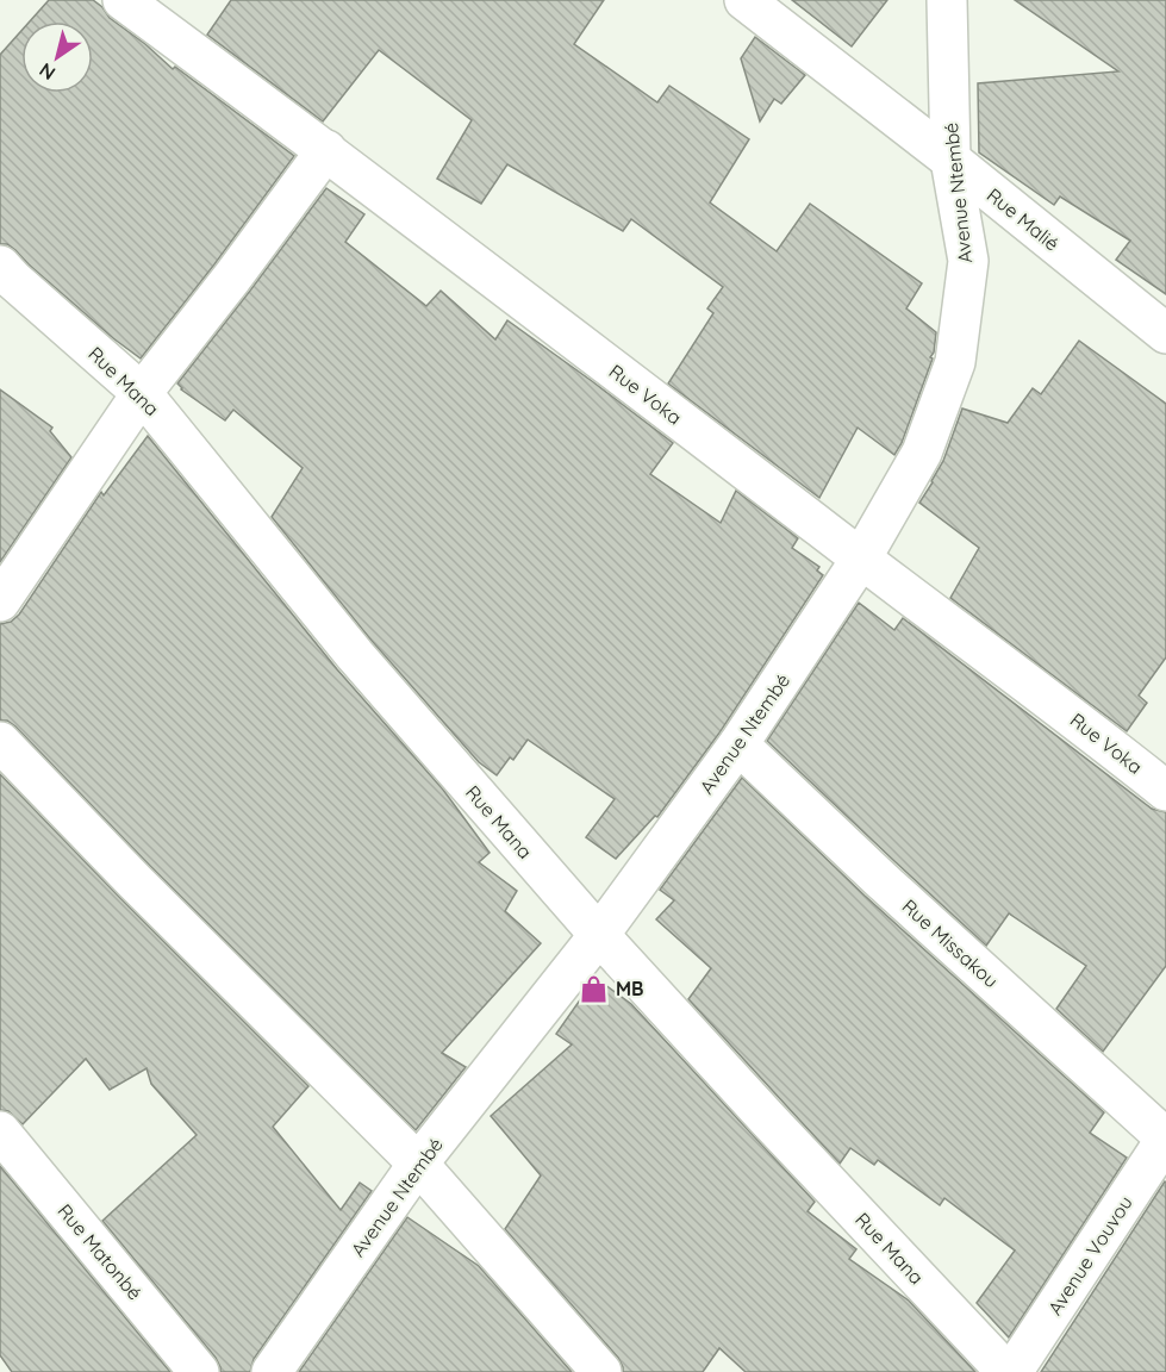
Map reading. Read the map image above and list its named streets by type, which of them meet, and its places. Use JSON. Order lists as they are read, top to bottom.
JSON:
{
  "streets": {
    "street": [
      "Avenue Ntembé",
      "Rue Malié",
      "Rue Mana",
      "Rue Voka",
      "Rue Missakou",
      "Rue Matonbé",
      "Avenue Vouvou"
    ]
  },
  "crossings": [
    ["Avenue Ntembé", "Rue Malié"],
    ["Avenue Ntembé", "Rue Mana"],
    ["Avenue Ntembé", "Rue Voka"],
    ["Avenue Ntembé", "Rue Missakou"],
    ["Rue Missakou", "Avenue Vouvou"]
  ],
  "places": {
    "shop": ["MB"]
  },
  "north": "bottom left"
}
